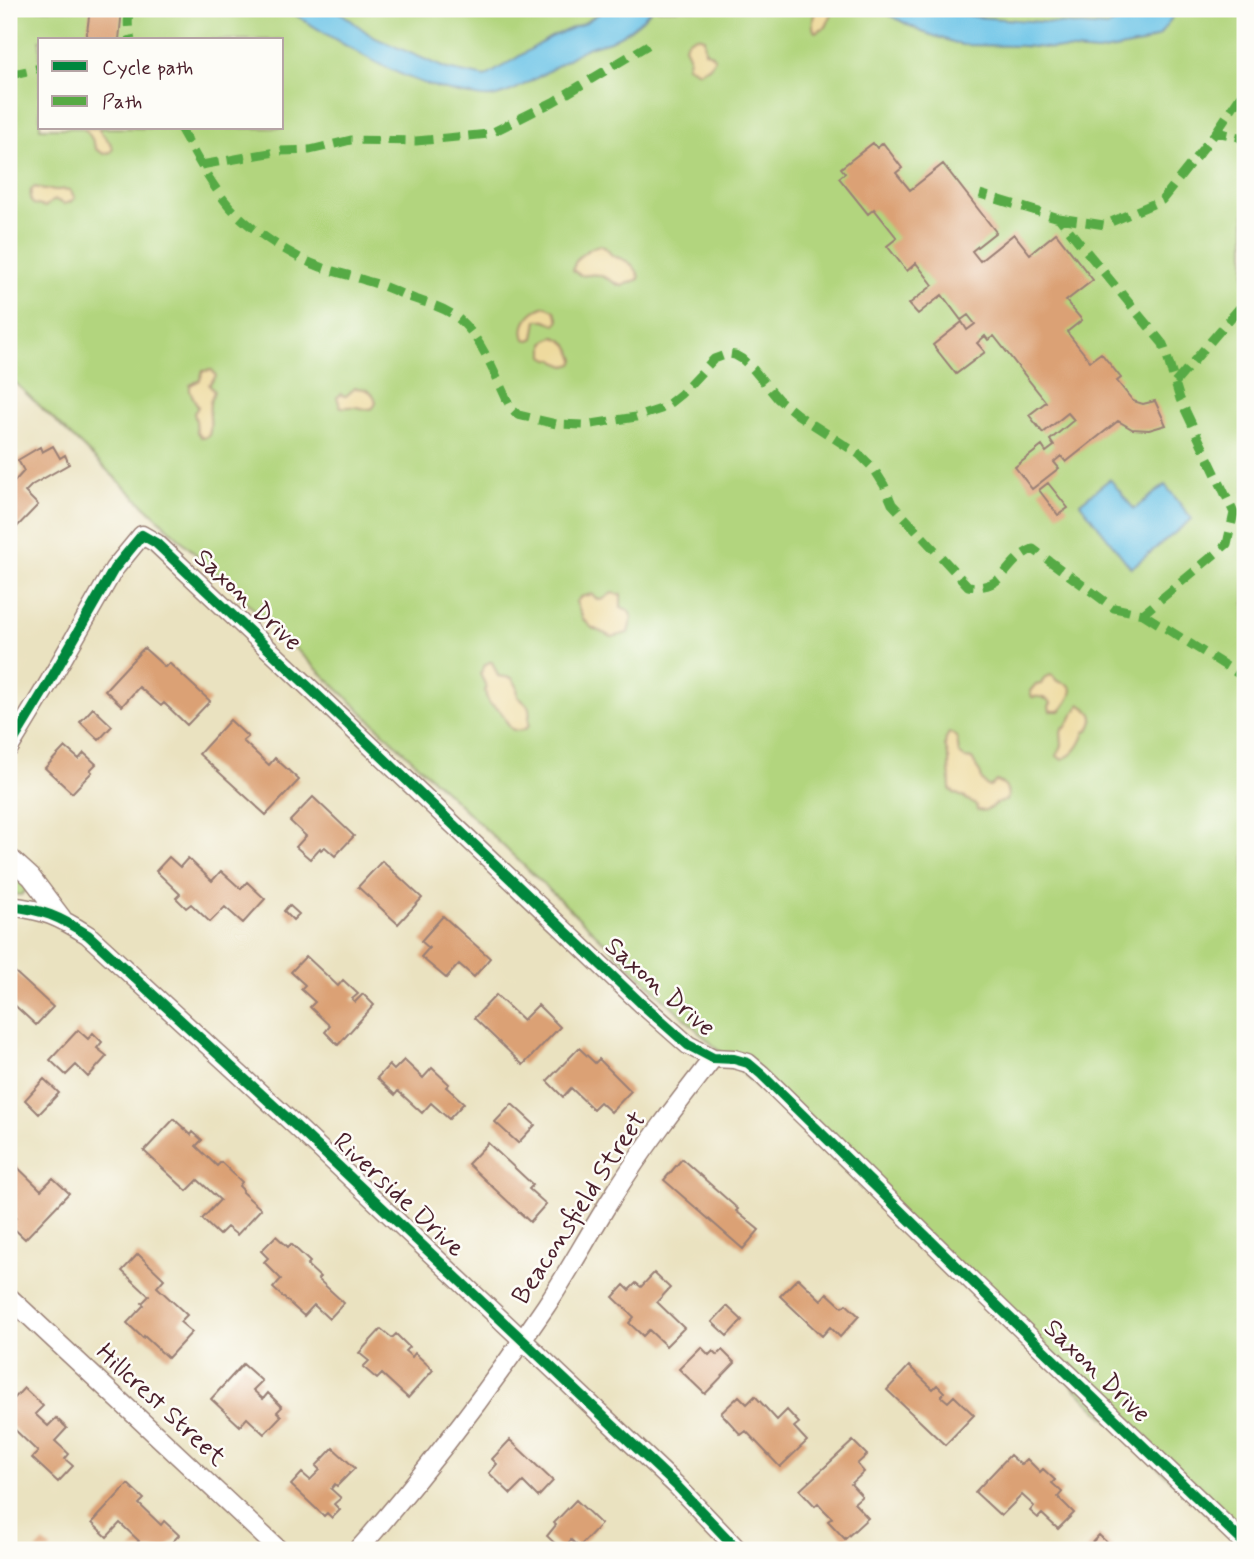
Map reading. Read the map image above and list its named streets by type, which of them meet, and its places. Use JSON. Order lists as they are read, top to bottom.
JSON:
{
  "streets": {
    "street": [
      "Saxon Drive",
      "Riverside Drive",
      "Beaconsfield Street",
      "Hillcrest Street"
    ]
  },
  "crossings": [
    ["Saxon Drive", "Beaconsfield Street"],
    ["Riverside Drive", "Beaconsfield Street"]
  ],
  "legend": ["Cycle path", "Path"]
}
